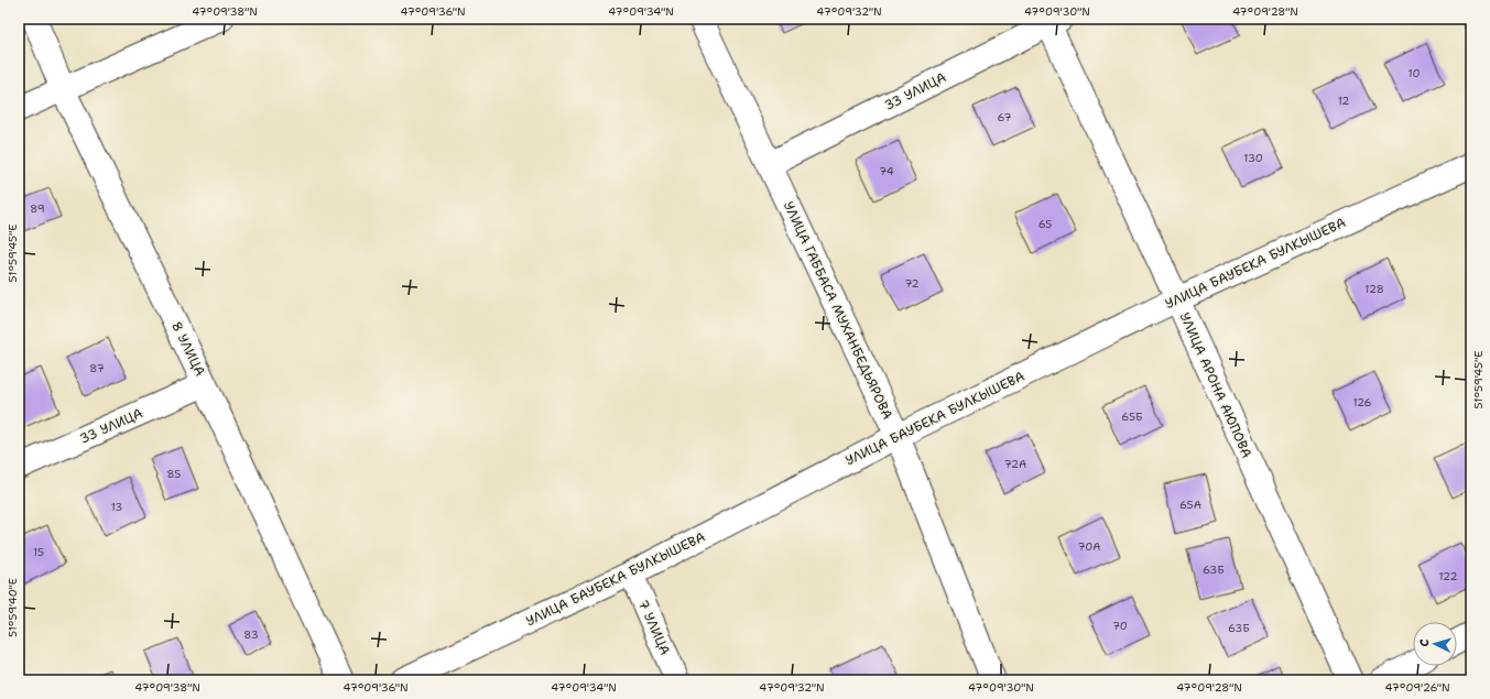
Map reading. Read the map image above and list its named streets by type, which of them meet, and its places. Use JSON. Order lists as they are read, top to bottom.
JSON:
{
  "streets": {
    "street": [
      "33 УЛИЦА",
      "УЛИЦА БАУБЕКА БУЛКЫШЕВА",
      "УЛИЦА ГАББАСА МУХАНБЕДЬЯРОВА",
      "8 УЛИЦА",
      "УЛИЦА АРОНА АЮПОВА",
      "7 УЛИЦА"
    ]
  },
  "crossings": [
    ["33 УЛИЦА", "УЛИЦА ГАББАСА МУХАНБЕДЬЯРОВА"],
    ["33 УЛИЦА", "8 УЛИЦА"],
    ["33 УЛИЦА", "УЛИЦА АРОНА АЮПОВА"],
    ["УЛИЦА БАУБЕКА БУЛКЫШЕВА", "УЛИЦА ГАББАСА МУХАНБЕДЬЯРОВА"],
    ["УЛИЦА БАУБЕКА БУЛКЫШЕВА", "УЛИЦА АРОНА АЮПОВА"],
    ["УЛИЦА БАУБЕКА БУЛКЫШЕВА", "7 УЛИЦА"]
  ],
  "house_numbers": [
    "10",
    "12",
    "67",
    "130",
    "74",
    "89",
    "65",
    "72",
    "128",
    "87",
    "126",
    "65Б",
    "72А",
    "85",
    "65А",
    "13",
    "70А",
    "15",
    "63Б",
    "122",
    "70",
    "63Б",
    "83"
  ],
  "north": "left",
  "coordinates": [
    "47°09'38\"N",
    "47°09'36\"N",
    "47°09'34\"N",
    "47°09'32\"N",
    "47°09'30\"N",
    "47°09'28\"N",
    "51°59'45\"E",
    "51°59'40\"E",
    "47°09'26\"N"
  ]
}
